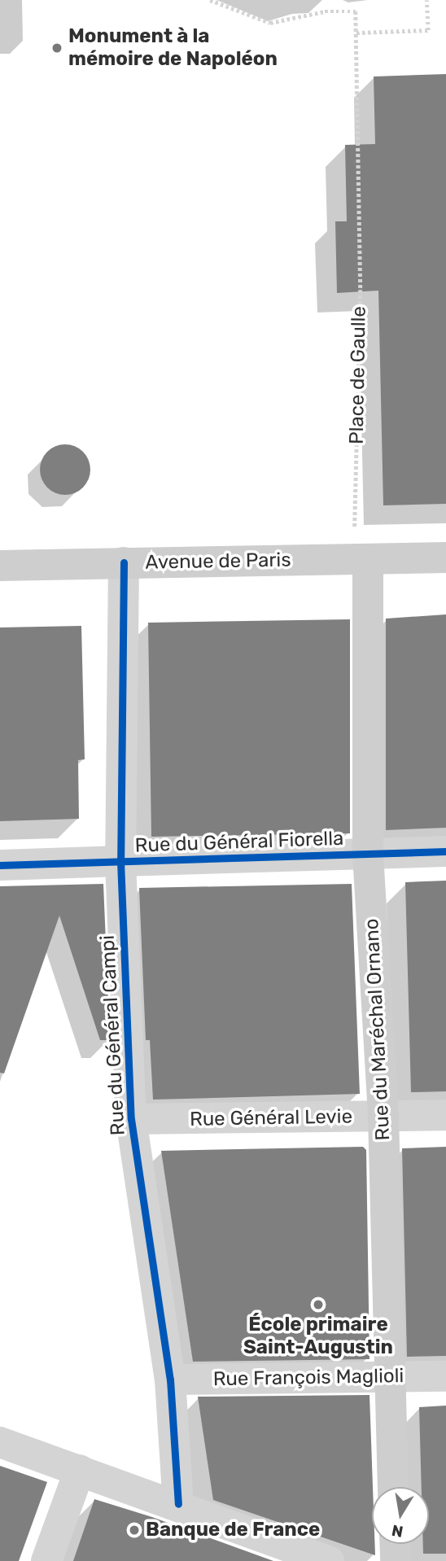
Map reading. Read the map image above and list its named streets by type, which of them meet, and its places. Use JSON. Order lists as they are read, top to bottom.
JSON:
{
  "streets": {
    "main road": ["Avenue de Paris", "Rue du Maréchal Ornano"],
    "street": [
      "Rue du Général Fiorella",
      "Rue du Général Campi",
      "Rue Général Levie",
      "Rue François Maglioli"
    ],
    "path": ["Place de Gaulle"]
  },
  "crossings": [
    ["Place de Gaulle", "Avenue de Paris"],
    ["Place de Gaulle", "Rue du Maréchal Ornano"],
    ["Avenue de Paris", "Rue du Maréchal Ornano"],
    ["Avenue de Paris", "Rue du Général Campi"],
    ["Rue du Général Fiorella", "Rue du Maréchal Ornano"],
    ["Rue du Général Fiorella", "Rue du Général Campi"],
    ["Rue du Maréchal Ornano", "Rue Général Levie"],
    ["Rue du Maréchal Ornano", "Rue François Maglioli"],
    ["Rue du Général Campi", "Rue Général Levie"],
    ["Rue du Général Campi", "Rue François Maglioli"]
  ],
  "places": ["Monument à la mémoire de Napoléon", "École primaire Saint-Augustin", "Banque de France"],
  "north": "bottom"
}
